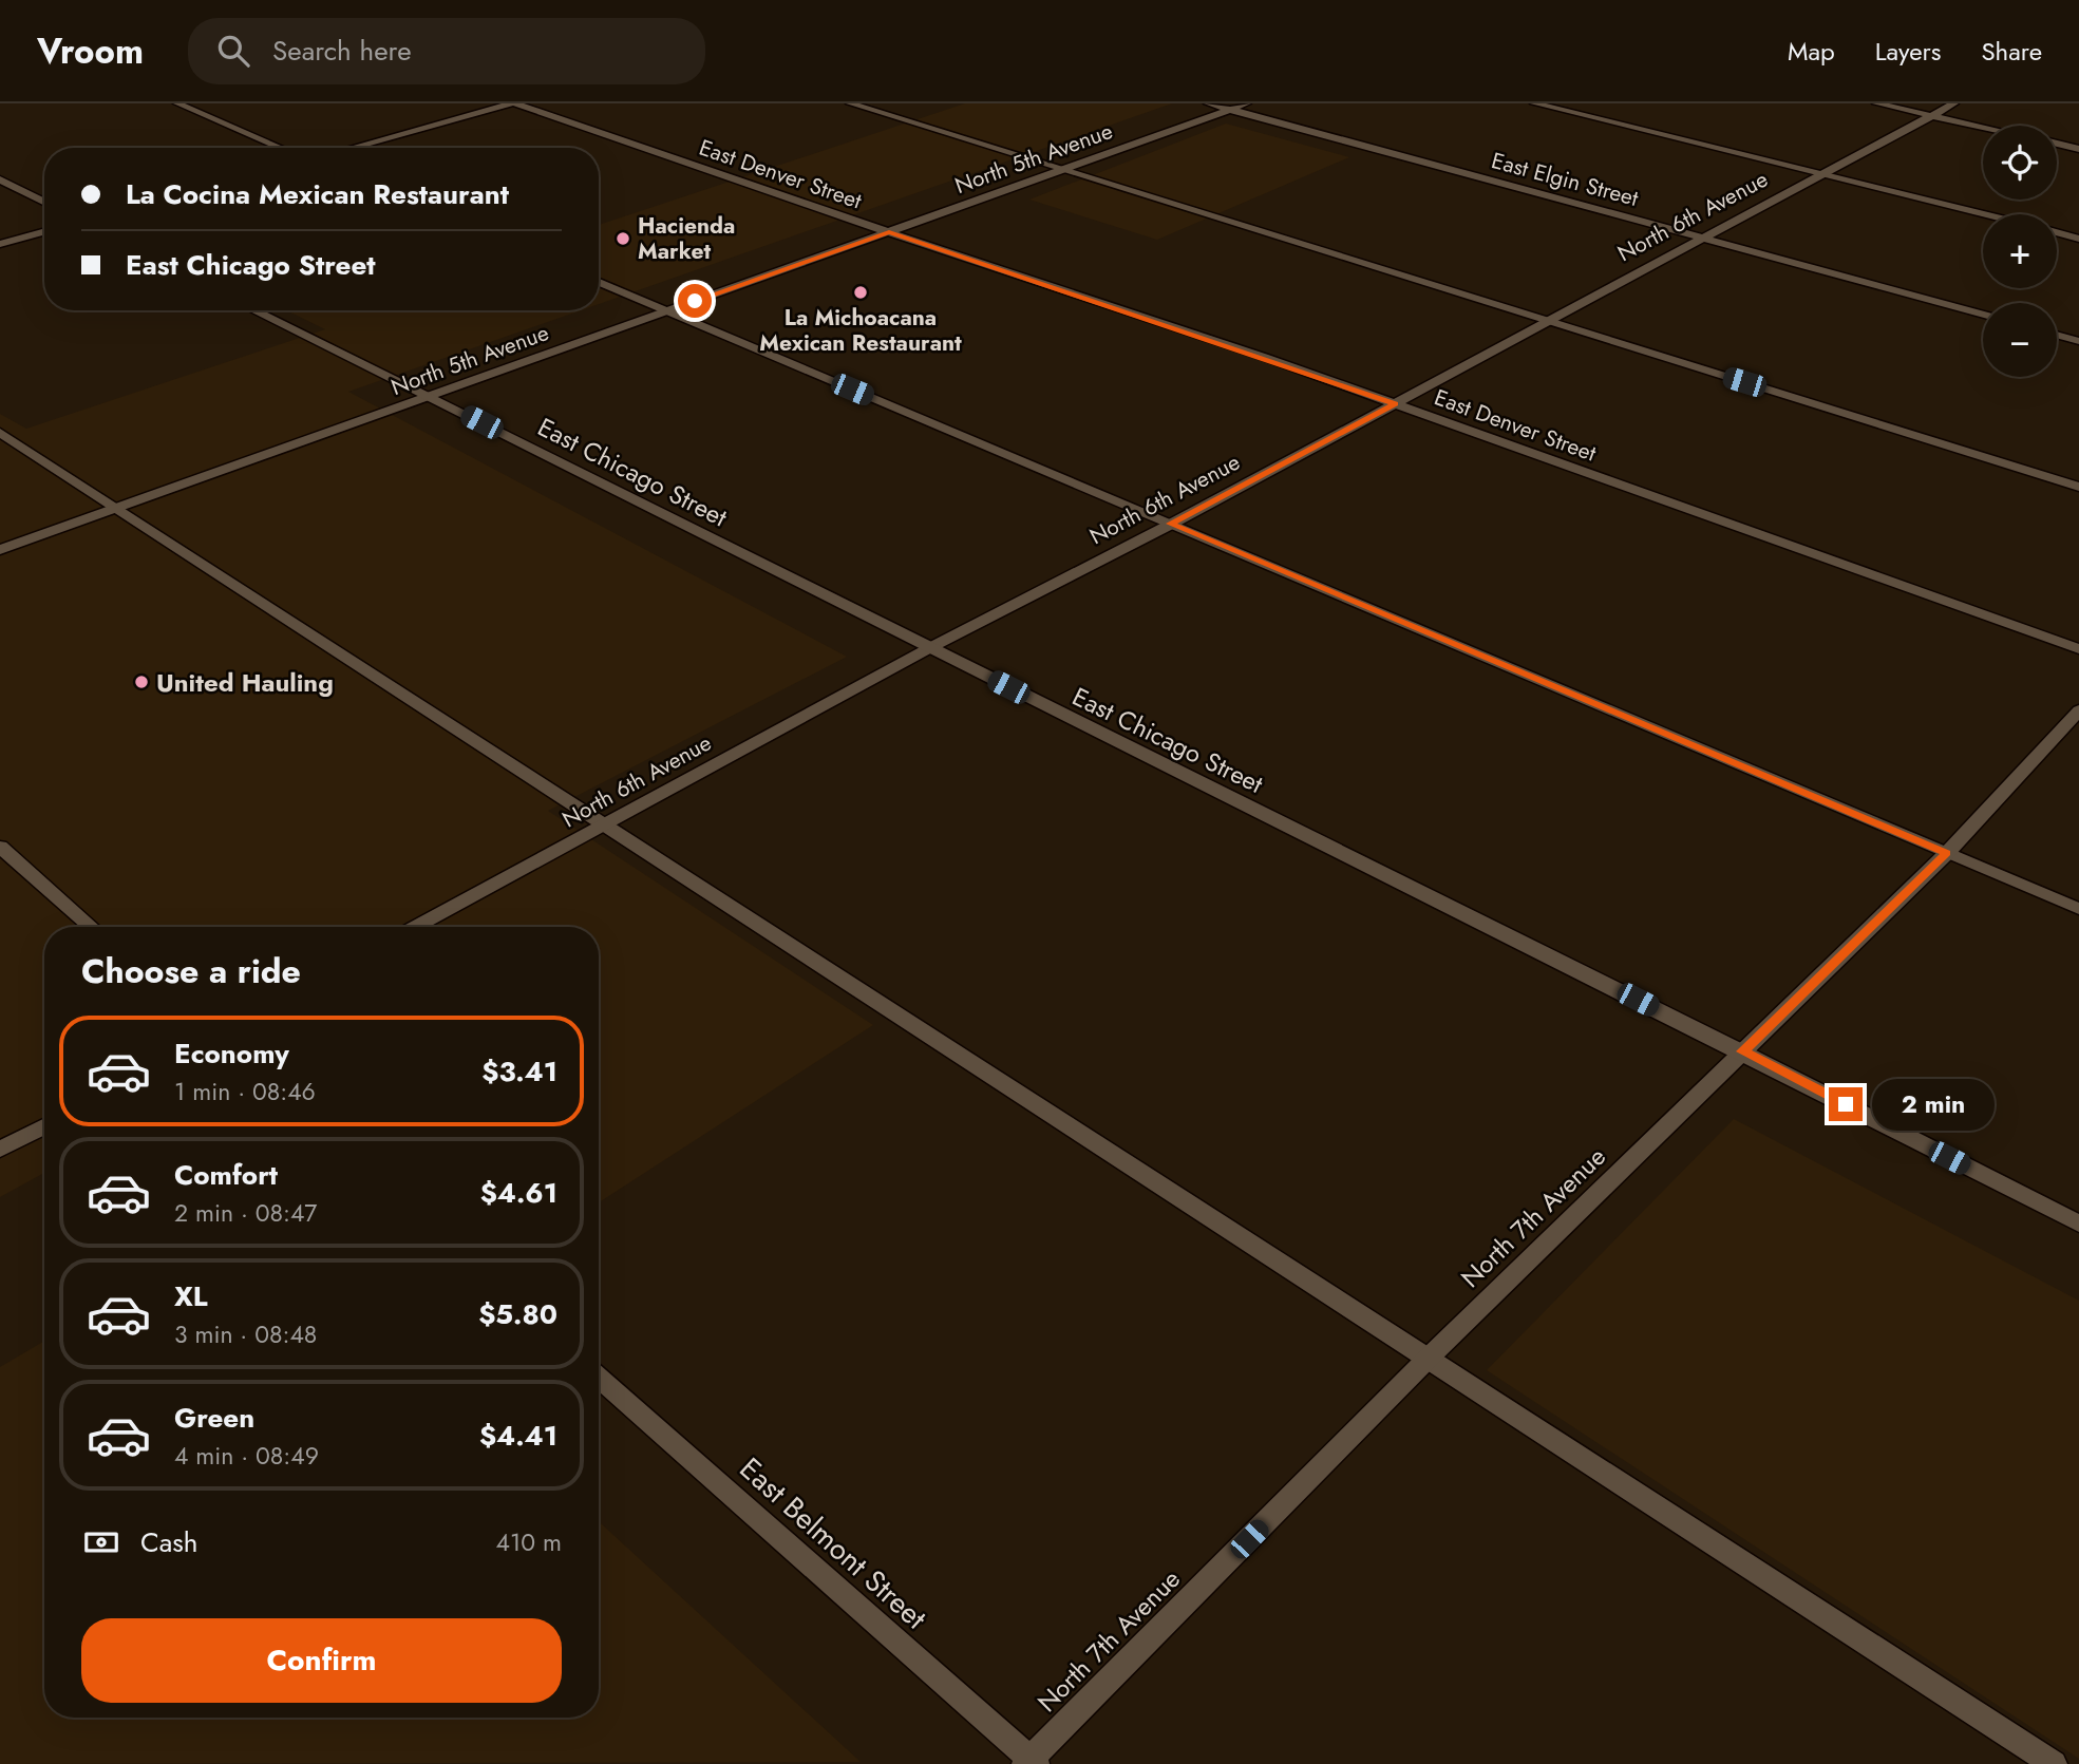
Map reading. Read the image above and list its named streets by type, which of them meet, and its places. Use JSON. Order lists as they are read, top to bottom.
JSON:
{
  "streets": {
    "street": [
      "North 5th Avenue",
      "East Denver Street",
      "East Elgin Street",
      "North 6th Avenue",
      "East Chicago Street",
      "North 7th Avenue",
      "East Belmont Street"
    ]
  },
  "crossings": [
    ["North 5th Avenue", "East Denver Street"],
    ["North 5th Avenue", "East Elgin Street"],
    ["North 5th Avenue", "East Chicago Street"],
    ["East Denver Street", "North 6th Avenue"],
    ["East Elgin Street", "North 6th Avenue"],
    ["North 6th Avenue", "East Chicago Street"],
    ["East Chicago Street", "North 7th Avenue"],
    ["North 7th Avenue", "East Belmont Street"]
  ],
  "places": ["Hacienda Market", "La Michoacana Mexican Restaurant", "United Hauling"],
  "page": {
    "header": "Vroom",
    "search": "Search here",
    "nav": ["Map", "Layers", "Share"],
    "map_buttons": ["+", "−"],
    "banner": ["La Cocina Mexican Restaurant", "East Chicago Street"],
    "heading": "Choose a ride",
    "list": [
      {
        "name": "Economy",
        "note": "1 min · 08:46",
        "value": "$3.41"
      },
      {
        "name": "Comfort",
        "note": "2 min · 08:47",
        "value": "$4.61"
      },
      {
        "name": "XL",
        "note": "3 min · 08:48",
        "value": "$5.80"
      },
      {
        "name": "Green",
        "note": "4 min · 08:49",
        "value": "$4.41"
      }
    ],
    "bubble": "2 min",
    "pay": ["Cash", "410 m"],
    "buttons": "Confirm"
  }
}
